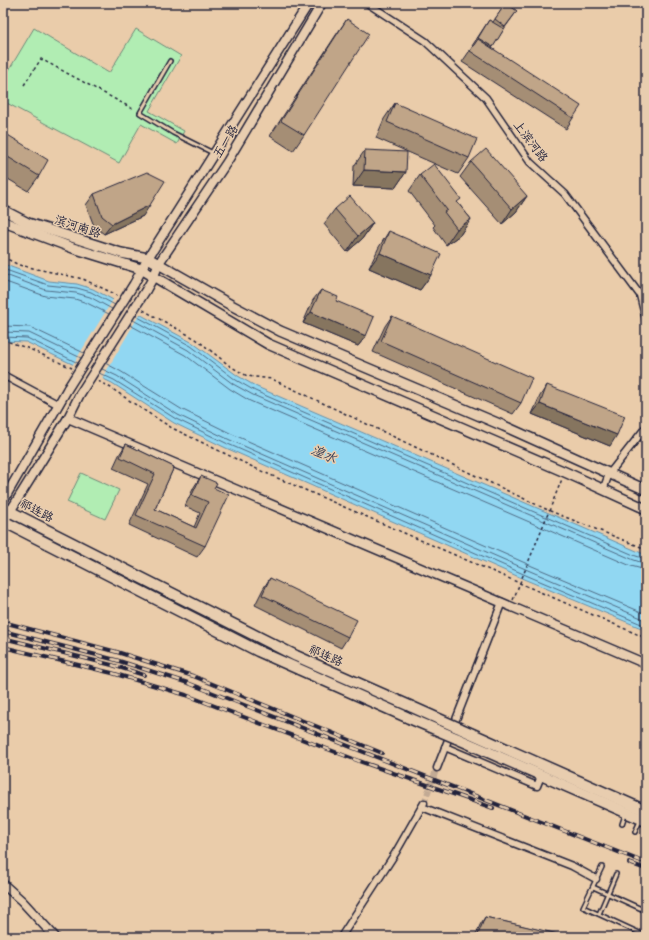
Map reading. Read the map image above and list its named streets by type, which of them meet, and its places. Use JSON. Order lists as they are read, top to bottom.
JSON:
{
  "streets": {
    "highway": ["祁连路"],
    "main road": ["滨河南路"],
    "street": ["五一路", "上滨河路"]
  },
  "crossings": [
    ["五一路", "滨河南路"],
    ["五一路", "祁连路"]
  ],
  "water": ["湟水"]
}
